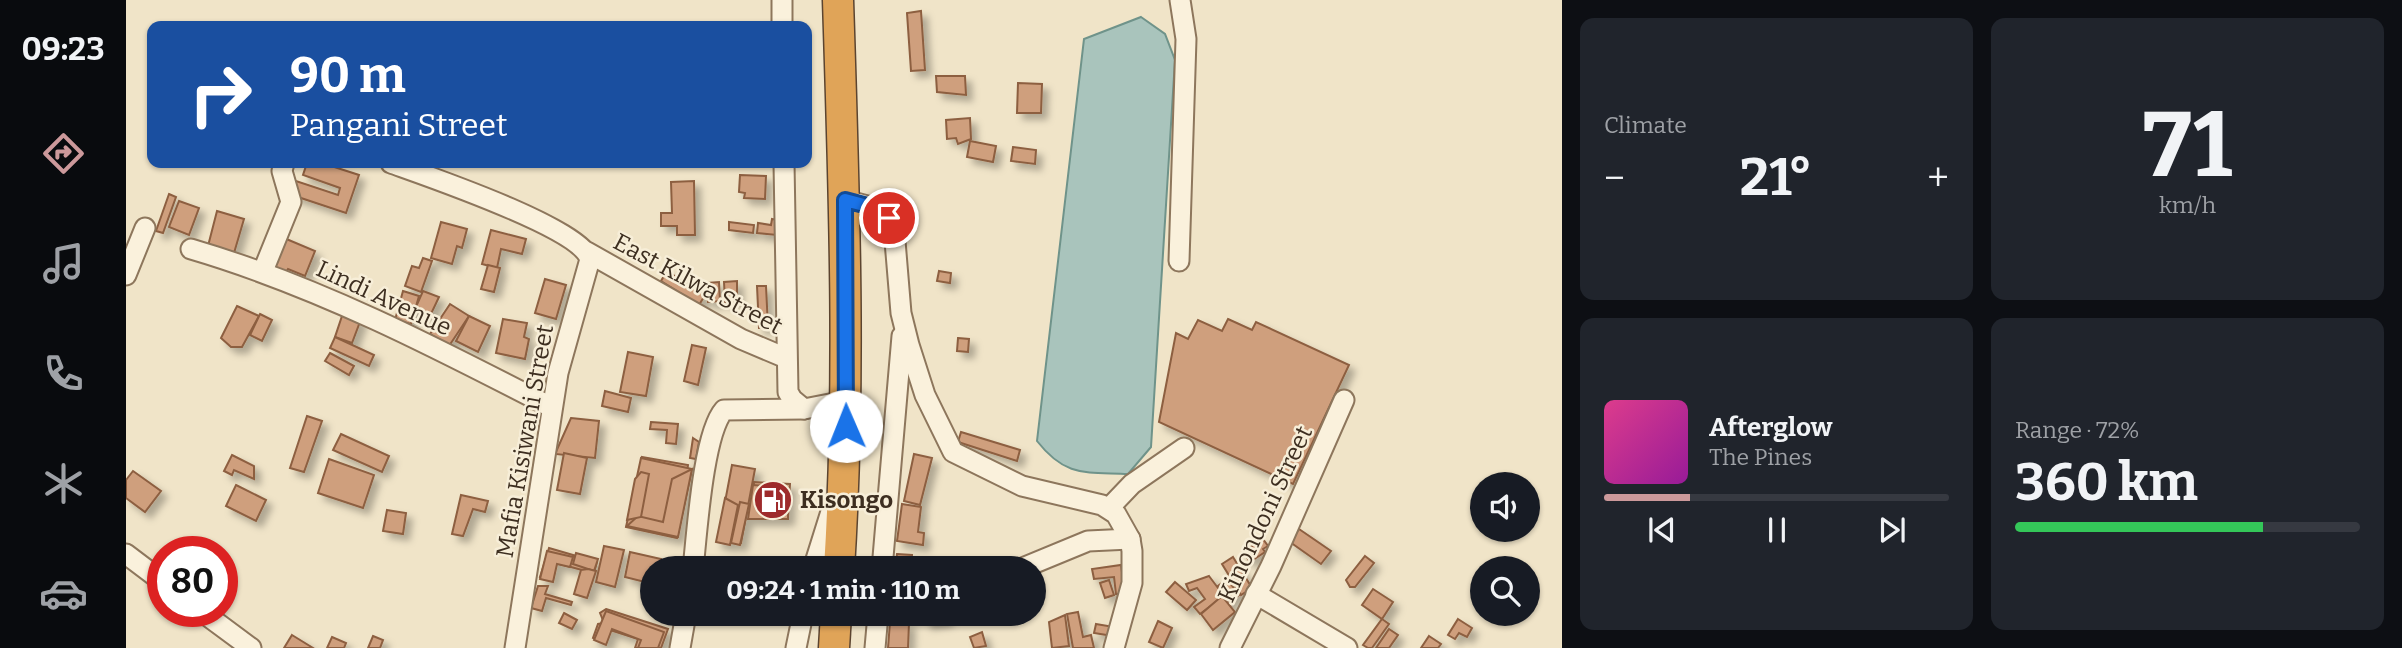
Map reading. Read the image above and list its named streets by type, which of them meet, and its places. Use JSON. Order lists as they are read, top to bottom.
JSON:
{
  "streets": {
    "street": [
      "East Kilwa Street",
      "Lindi Avenue",
      "Mafia Kisiwani Street",
      "Kinondoni Street"
    ]
  },
  "crossings": [
    ["East Kilwa Street", "Mafia Kisiwani Street"],
    ["Lindi Avenue", "Mafia Kisiwani Street"]
  ],
  "places": {
    "fuel station": ["Kisongo"]
  },
  "page": {
    "tabs": "09:23",
    "tile": [
      "Climate",
      ["71", "km/h"],
      ["Range · 72%", "360 km"]
    ],
    "turn": ["90 m", "Pangani Street"],
    "heat": ["−", "21°", "+"],
    "song": ["Afterglow", "The Pines"],
    "limit": "80",
    "trip": "09:24 · 1 min · 110 m"
  }
}
